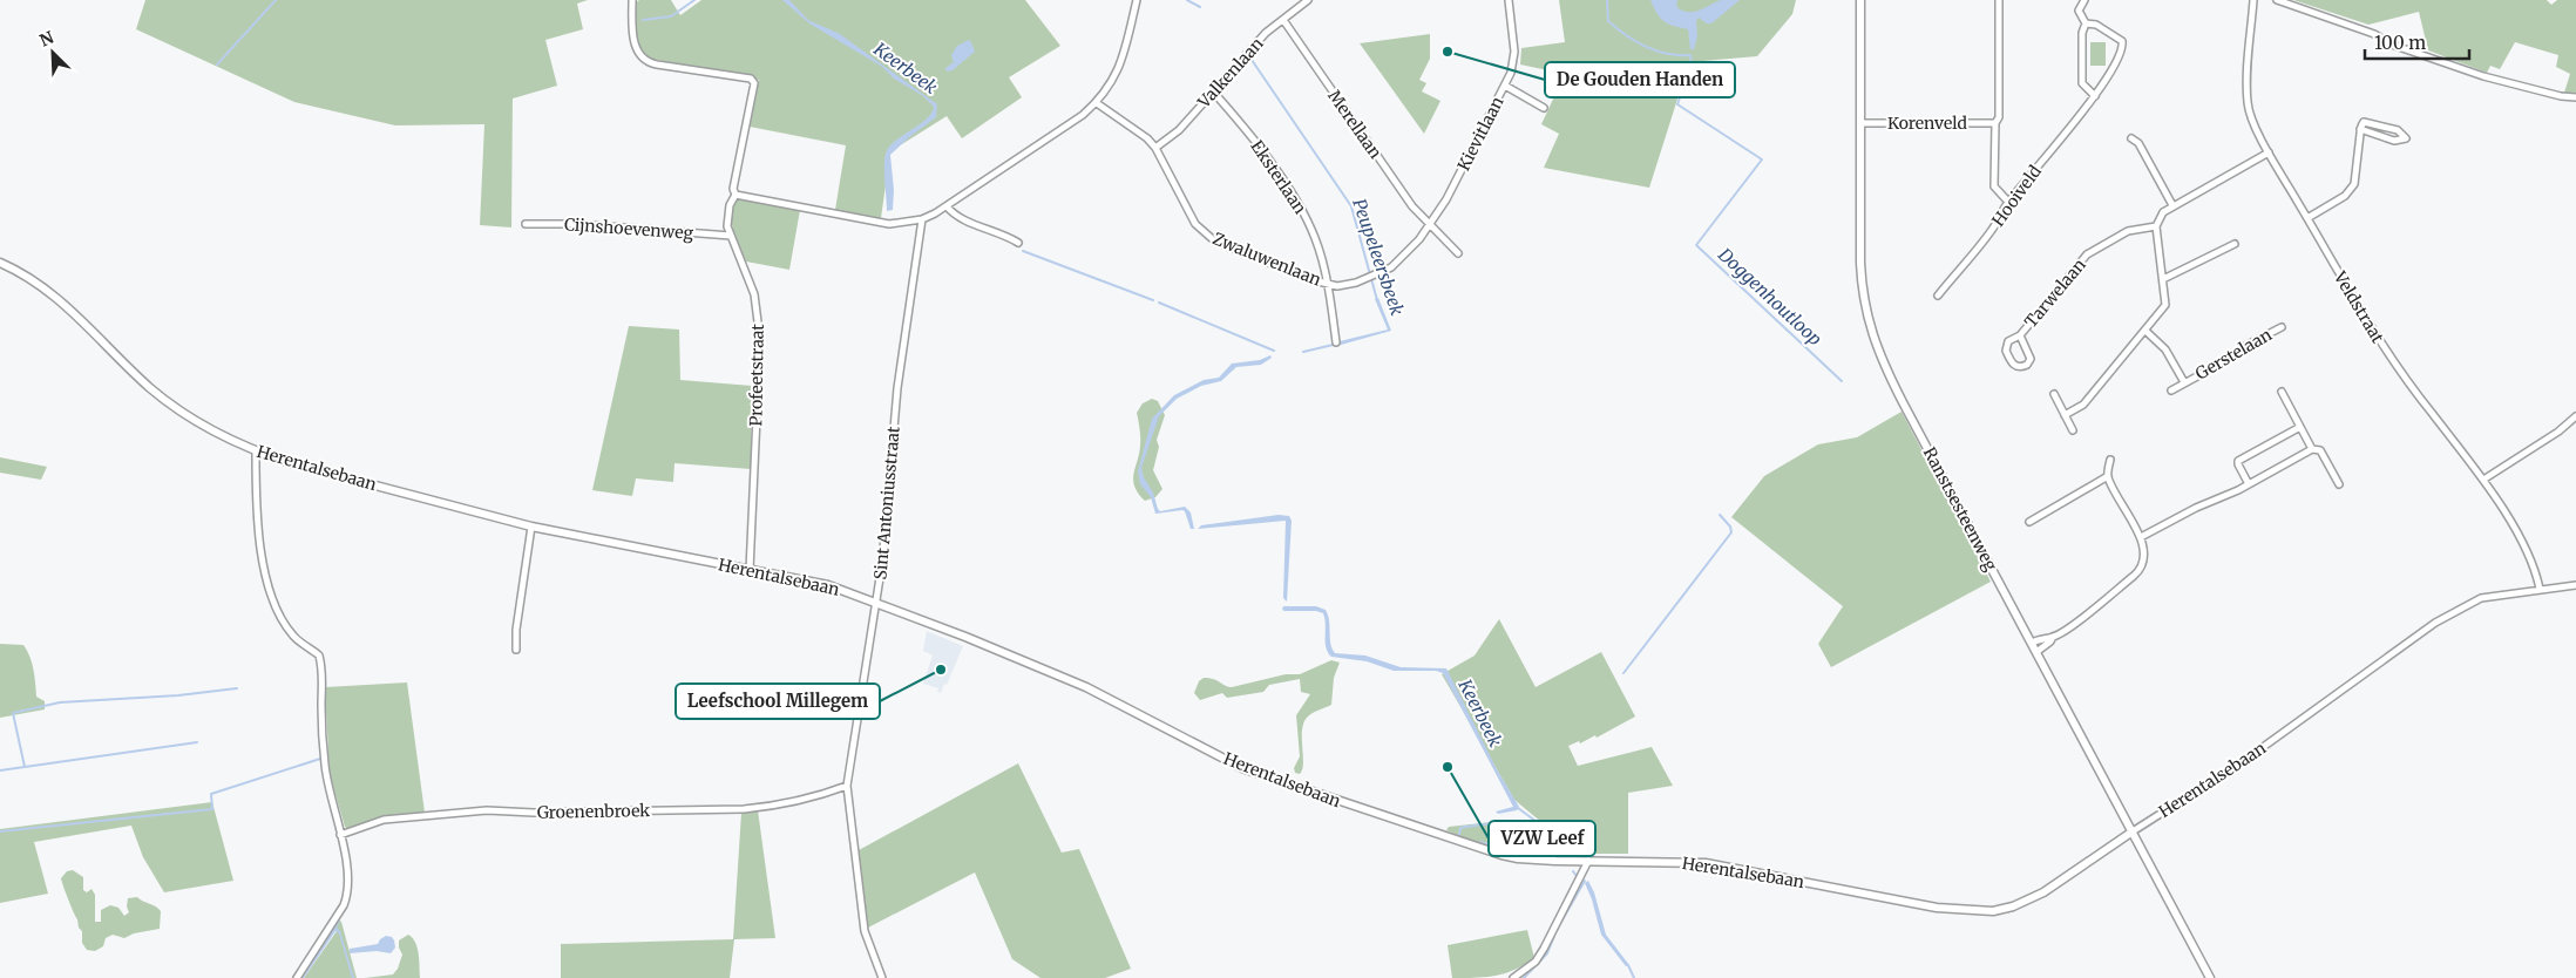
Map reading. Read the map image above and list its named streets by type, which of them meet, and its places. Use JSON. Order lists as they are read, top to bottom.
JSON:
{
  "streets": {
    "street": [
      "Valkenlaan",
      "Korenveld",
      "Merellaan",
      "Kievitlaan",
      "Eksterlaan",
      "Hooiveld",
      "Cijnshoevenweg",
      "Zwaluwenlaan",
      "Tarwelaan",
      "Veldstraat",
      "Gerstelaan",
      "Profeetstraat",
      "Herentalsebaan",
      "Sint Antoniusstraat",
      "Ranstsesteenweg",
      "Groenenbroek"
    ]
  },
  "crossings": [
    ["Valkenlaan", "Merellaan"],
    ["Valkenlaan", "Eksterlaan"],
    ["Valkenlaan", "Zwaluwenlaan"],
    ["Korenveld", "Ranstsesteenweg"],
    ["Merellaan", "Kievitlaan"],
    ["Kievitlaan", "Eksterlaan"],
    ["Kievitlaan", "Zwaluwenlaan"],
    ["Eksterlaan", "Zwaluwenlaan"],
    ["Cijnshoevenweg", "Profeetstraat"],
    ["Veldstraat", "Herentalsebaan"],
    ["Profeetstraat", "Herentalsebaan"],
    ["Herentalsebaan", "Sint Antoniusstraat"],
    ["Herentalsebaan", "Ranstsesteenweg"],
    ["Sint Antoniusstraat", "Groenenbroek"]
  ],
  "water": ["Keerbeek", "Peupeleersbeek", "Doggenhoutloop"],
  "places": ["De Gouden Handen", "Leefschool Millegem", "VZW Leef"],
  "scale_bar": "100 m",
  "north": "top left"
}
